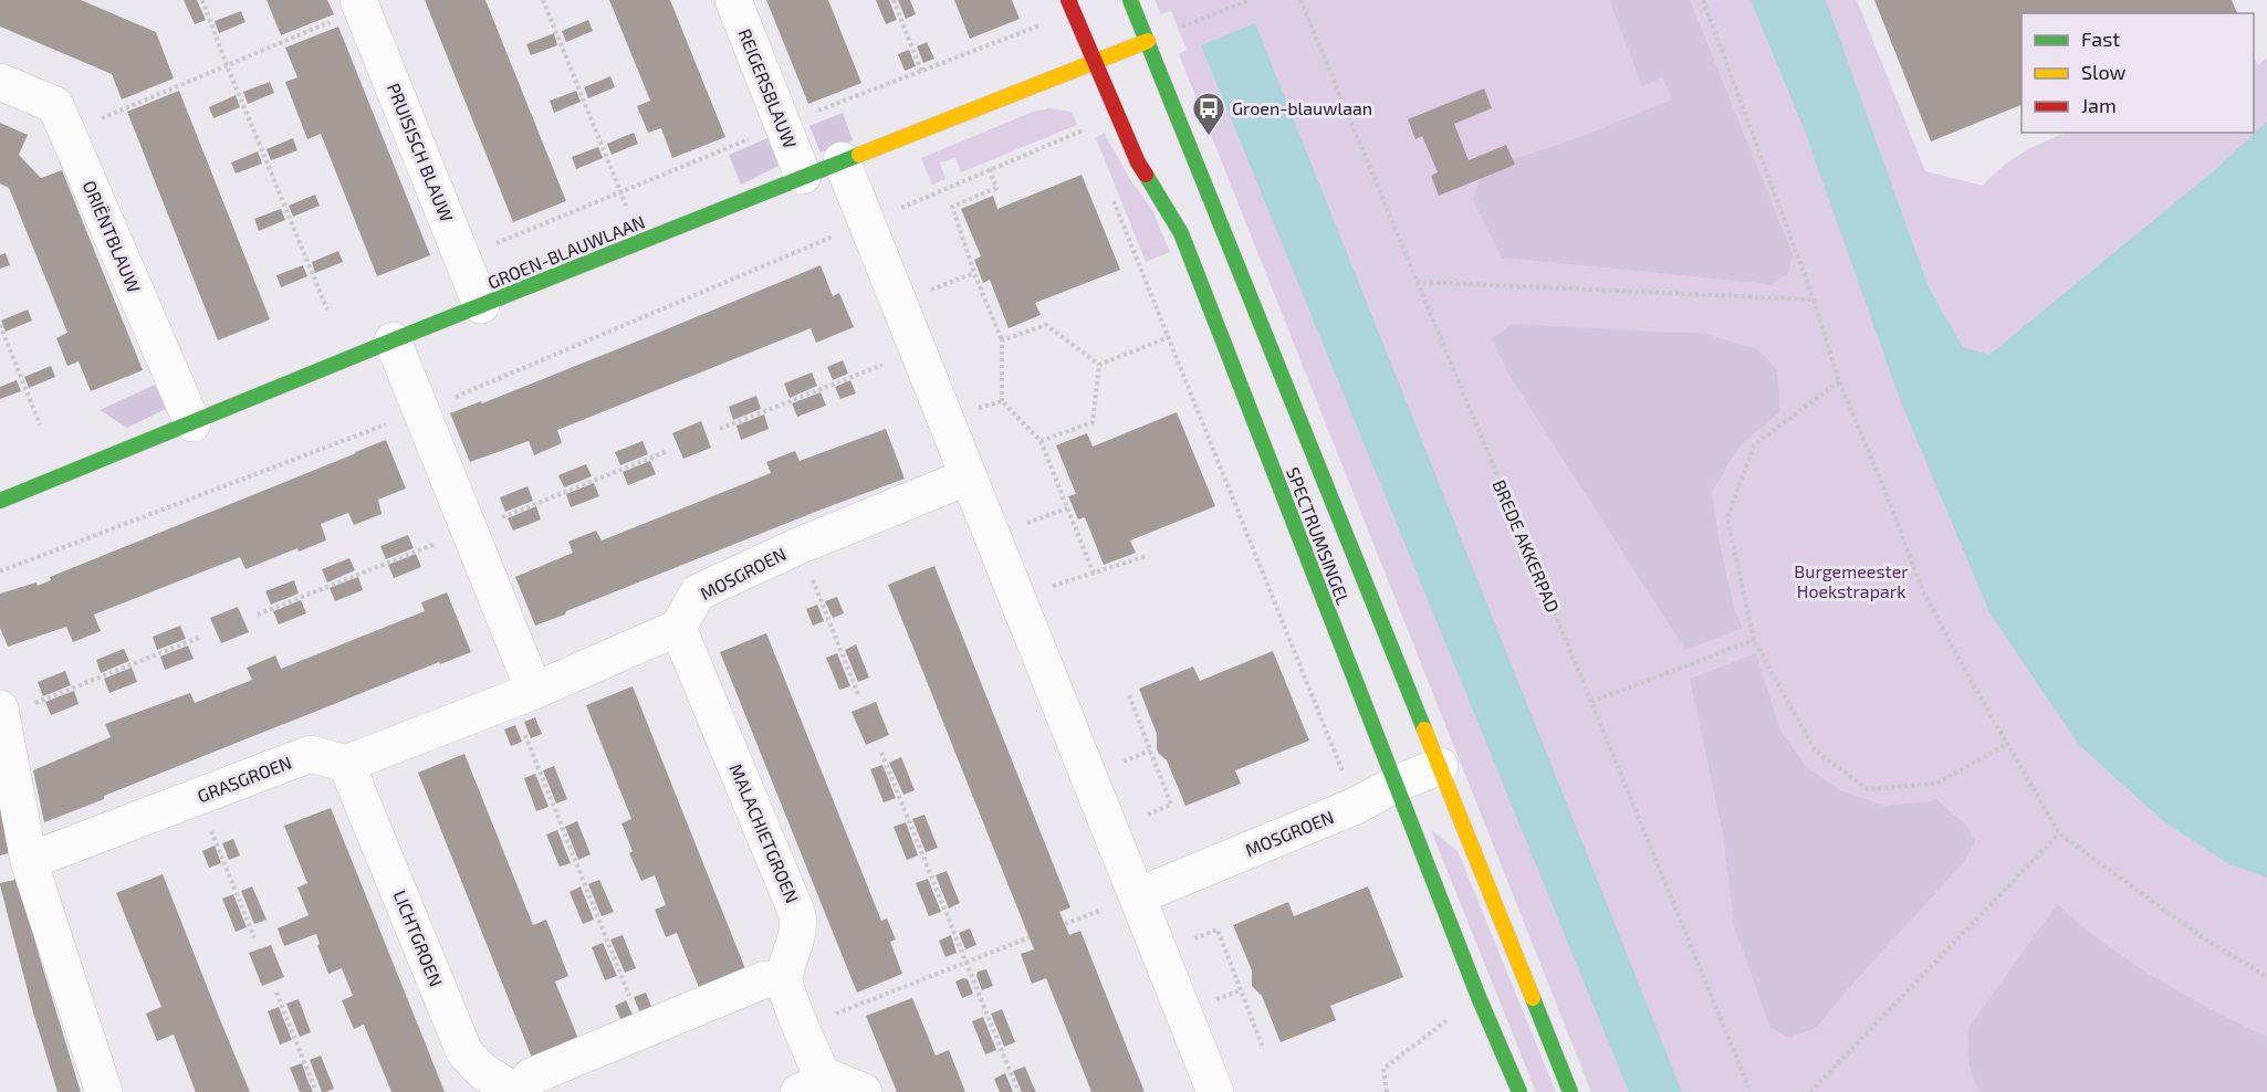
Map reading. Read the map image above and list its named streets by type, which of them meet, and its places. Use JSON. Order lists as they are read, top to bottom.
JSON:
{
  "streets": {
    "street": [
      "REIGERSBLAUW",
      "PRUISISCH BLAUW",
      "ORIËNTBLAUW",
      "GROEN-BLAUWLAAN",
      "SPECTRUMSINGEL",
      "MOSGROEN",
      "GRASGROEN",
      "MALACHIETGROEN",
      "LICHTGROEN"
    ],
    "path": ["BREDE AKKERPAD"]
  },
  "crossings": [
    ["REIGERSBLAUW", "GROEN-BLAUWLAAN"],
    ["PRUISISCH BLAUW", "GROEN-BLAUWLAAN"],
    ["ORIËNTBLAUW", "GROEN-BLAUWLAAN"],
    ["GROEN-BLAUWLAAN", "SPECTRUMSINGEL"],
    ["SPECTRUMSINGEL", "MOSGROEN"],
    ["MOSGROEN", "MALACHIETGROEN"],
    ["GRASGROEN", "LICHTGROEN"]
  ],
  "parks": ["Burgemeester Hoekstrapark"],
  "places": {
    "bus stop": ["Groen-blauwlaan"]
  },
  "legend": ["Fast", "Slow", "Jam"]
}
